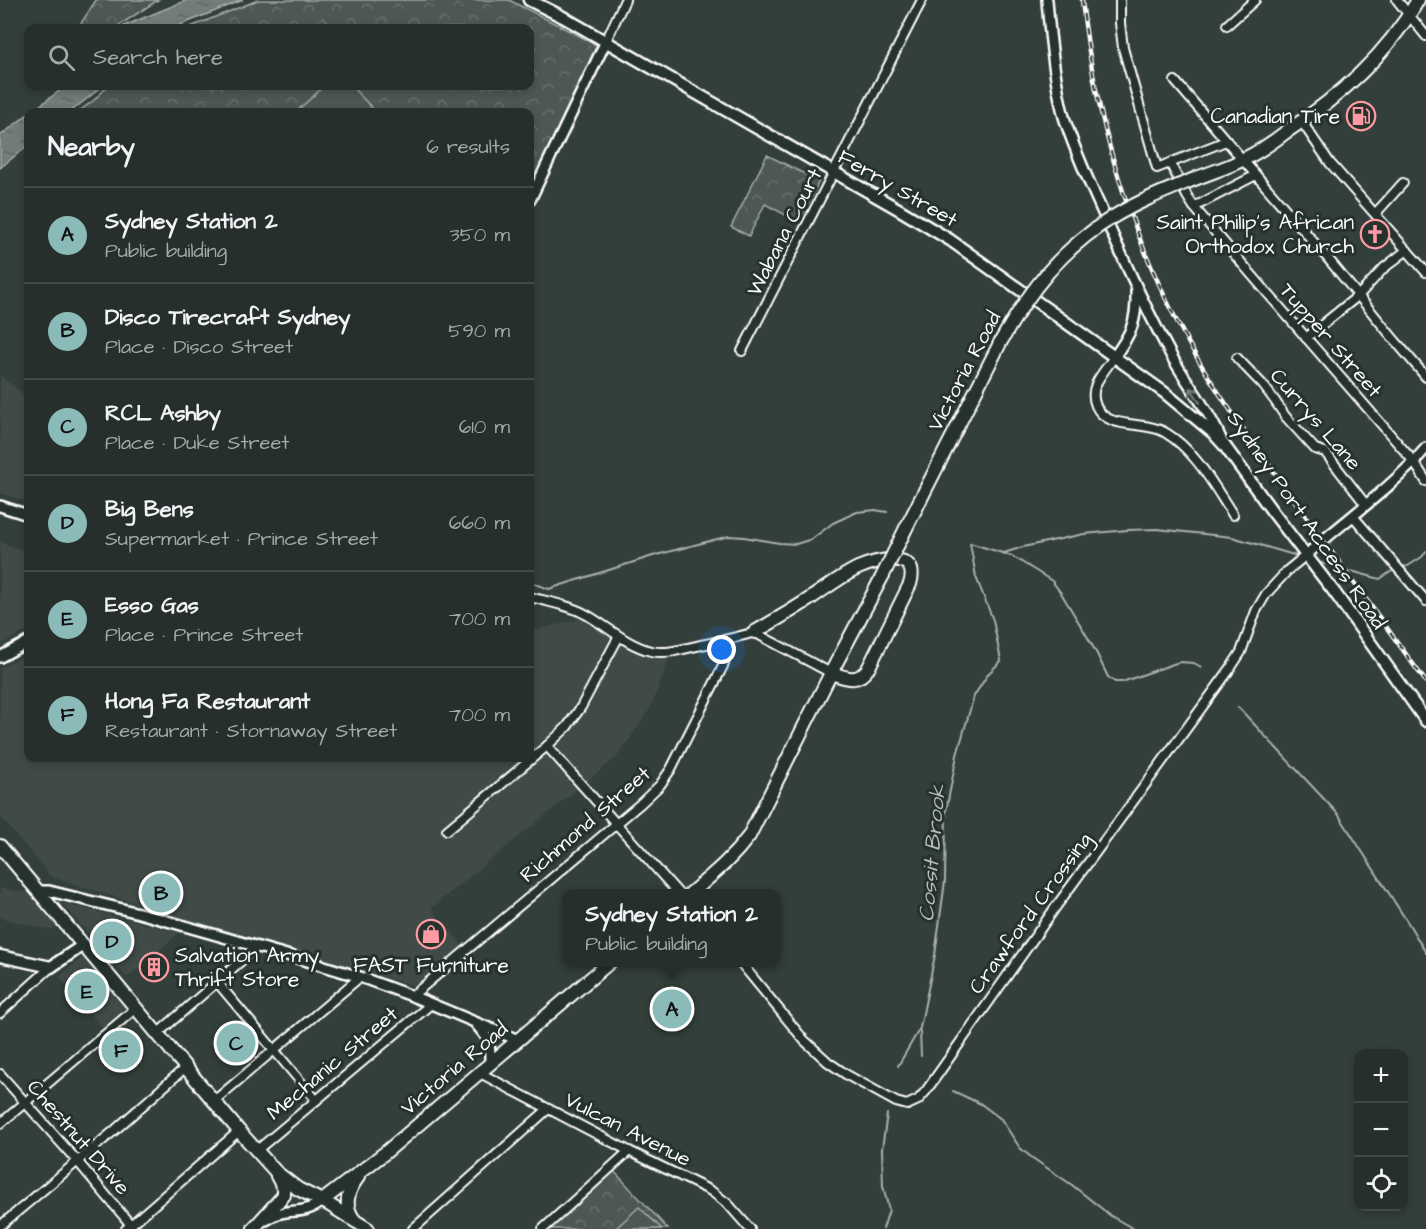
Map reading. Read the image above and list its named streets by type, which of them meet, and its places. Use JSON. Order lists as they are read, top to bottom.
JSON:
{
  "streets": {
    "main road": ["Ferry Street", "Victoria Road", "Sydney Port Access Road"],
    "street": [
      "Wabana Court",
      "Tupper Street",
      "Currys Lane",
      "Richmond Street",
      "Crawford Crossing",
      "Mechanic Street",
      "Vulcan Avenue",
      "Chestnut Drive"
    ]
  },
  "crossings": [
    ["Ferry Street", "Wabana Court"],
    ["Ferry Street", "Sydney Port Access Road"],
    ["Victoria Road", "Vulcan Avenue"],
    ["Sydney Port Access Road", "Crawford Crossing"]
  ],
  "water": ["Cossit Brook"],
  "places": {
    "fuel station": ["Canadian Tire"],
    "church": ["Saint Philip's African Orthodox Church"],
    "shop": ["FAST Furniture"],
    "building": ["Salvation Army Thrift Store"]
  },
  "page": {
    "search": "Search here",
    "heading": ["Nearby", "6 results"],
    "list": [
      {
        "mark": "A",
        "name": "Sydney Station 2",
        "note": "Public building",
        "value": "350 m"
      },
      {
        "mark": "B",
        "name": "Disco Tirecraft Sydney",
        "note": "Place · Disco Street",
        "value": "590 m"
      },
      {
        "mark": "C",
        "name": "RCL Ashby",
        "note": "Place · Duke Street",
        "value": "610 m"
      },
      {
        "mark": "D",
        "name": "Big Bens",
        "note": "Supermarket · Prince Street",
        "value": "660 m"
      },
      {
        "mark": "E",
        "name": "Esso Gas",
        "note": "Place · Prince Street",
        "value": "700 m"
      },
      {
        "mark": "F",
        "name": "Hong Fa Restaurant",
        "note": "Restaurant · Stornaway Street",
        "value": "700 m"
      }
    ],
    "pins": [
      "B",
      "D",
      "E",
      "A",
      "C",
      "F"
    ],
    "popup": ["Sydney Station 2", "Public building"],
    "map_buttons": ["+", "−"]
  }
}
